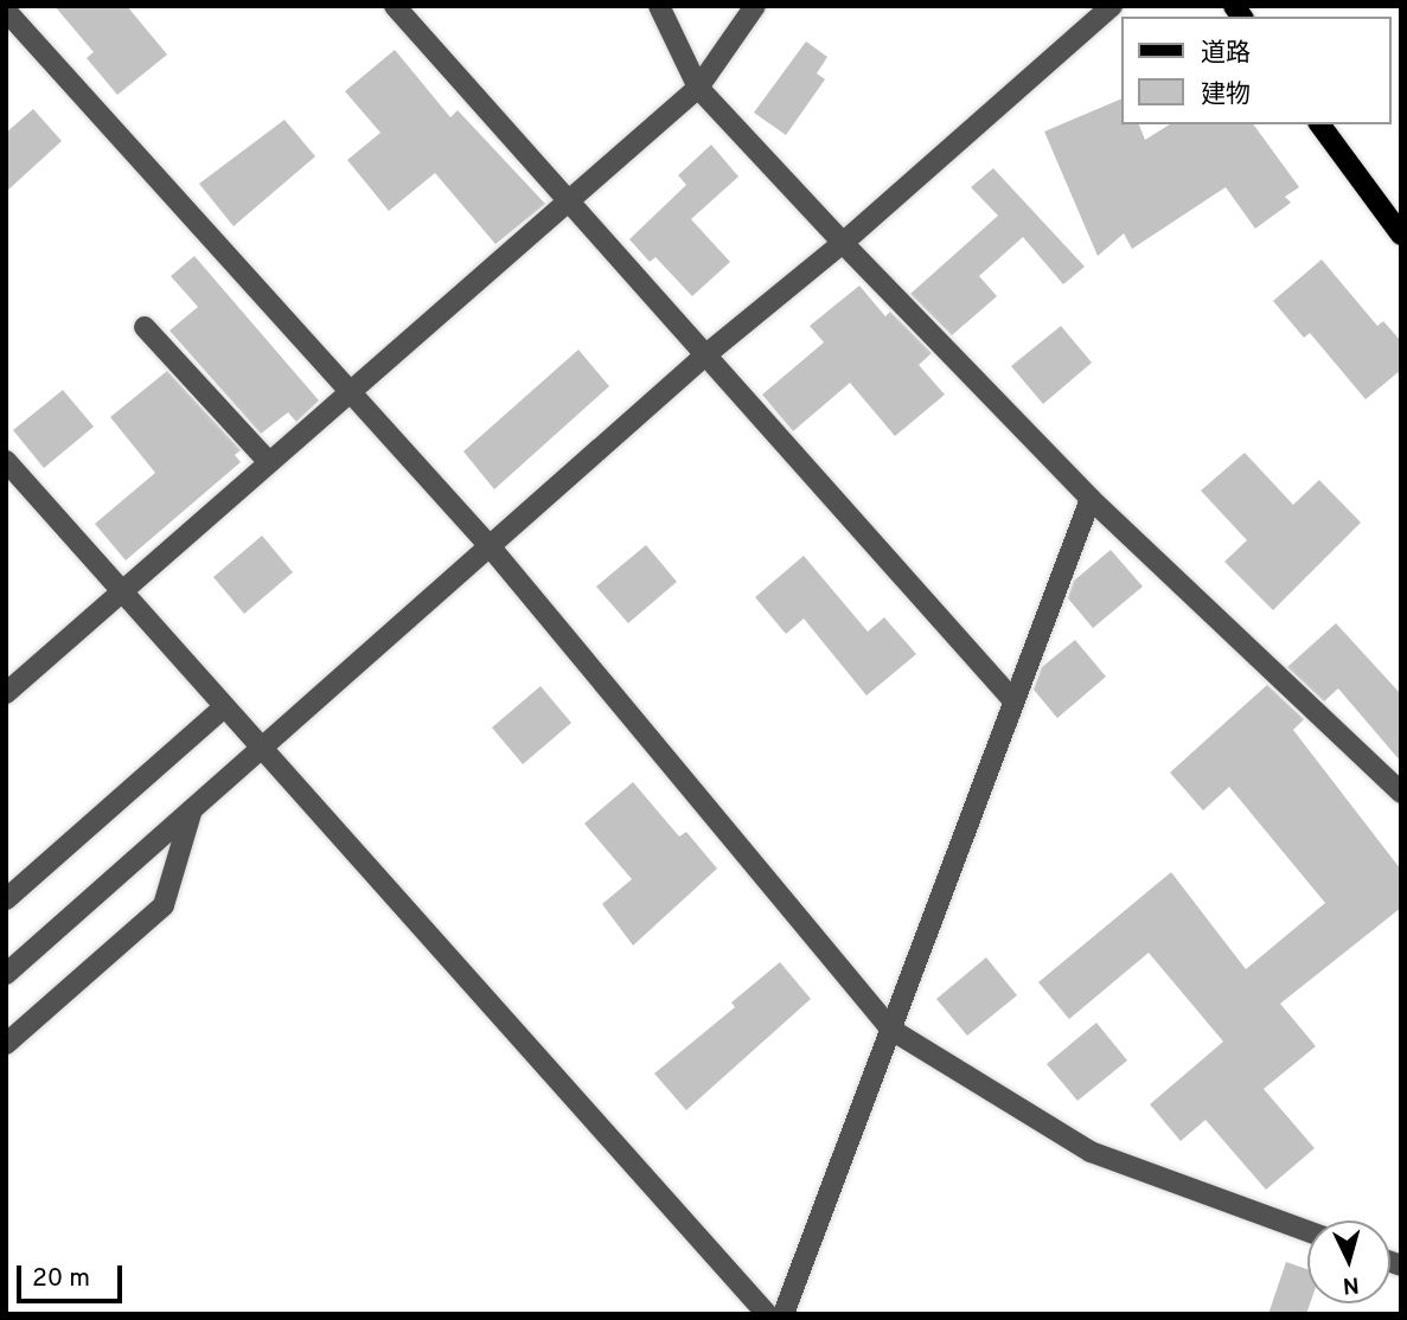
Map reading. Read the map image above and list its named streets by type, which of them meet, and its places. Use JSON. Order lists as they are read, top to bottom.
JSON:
{
  "legend": ["道路", "建物"],
  "scale_bar": "20 m",
  "north": "bottom"
}
